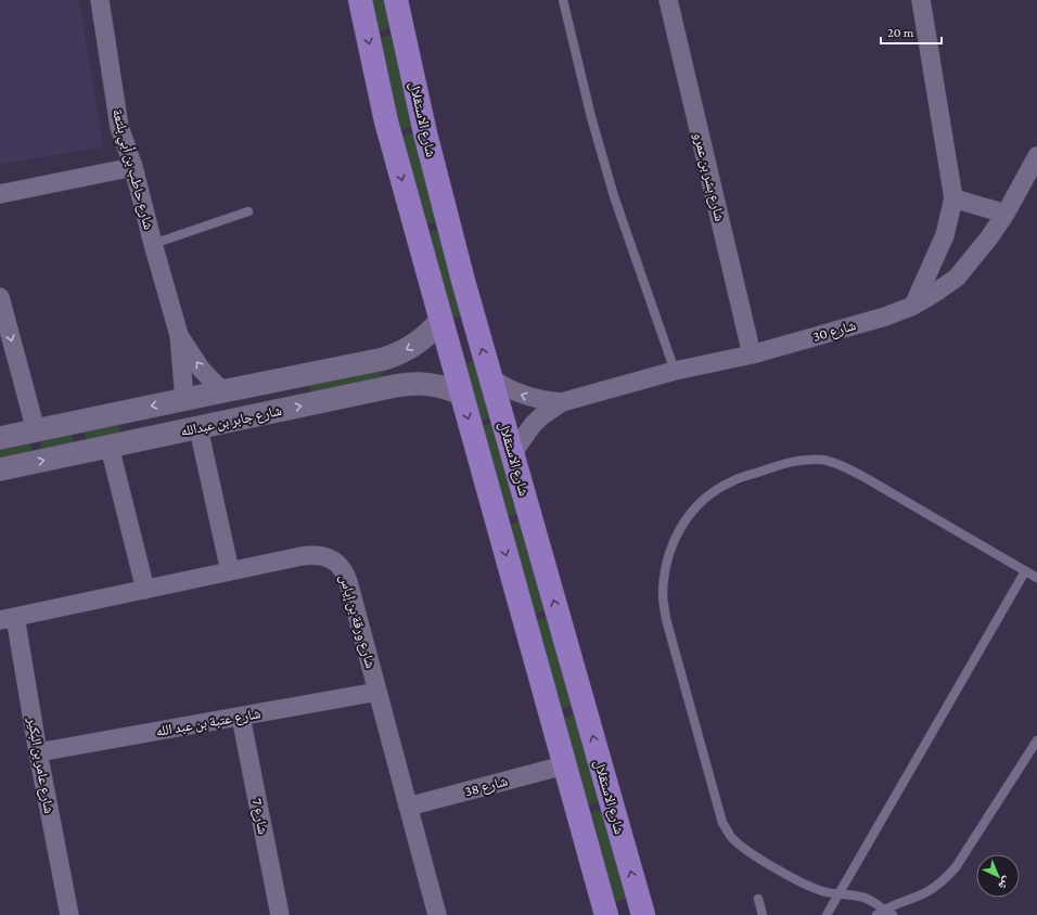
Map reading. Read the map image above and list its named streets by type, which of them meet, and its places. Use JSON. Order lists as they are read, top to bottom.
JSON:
{
  "streets": {
    "main road": ["شارع الاستقلال"],
    "street": [
      "شارع حاطب بن أبي بلتعة",
      "شارع بشر بن عمرو",
      "شارع 30",
      "شارع جابر بن عبدالله",
      "شارع ورقة بن إياس",
      "شارع عتبة بن عبد الله",
      "شارع عامر بن البكير",
      "شارع 38",
      "شارع 7"
    ]
  },
  "crossings": [
    ["شارع الاستقلال", "شارع 30"],
    ["شارع بشر بن عمرو", "شارع 30"],
    ["شارع ورقة بن إياس", "شارع عتبة بن عبد الله"],
    ["شارع ورقة بن إياس", "شارع عامر بن البكير"],
    ["شارع ورقة بن إياس", "شارع 38"],
    ["شارع عتبة بن عبد الله", "شارع عامر بن البكير"],
    ["شارع عتبة بن عبد الله", "شارع 7"]
  ],
  "scale_bar": "20 m",
  "north": "bottom right"
}
